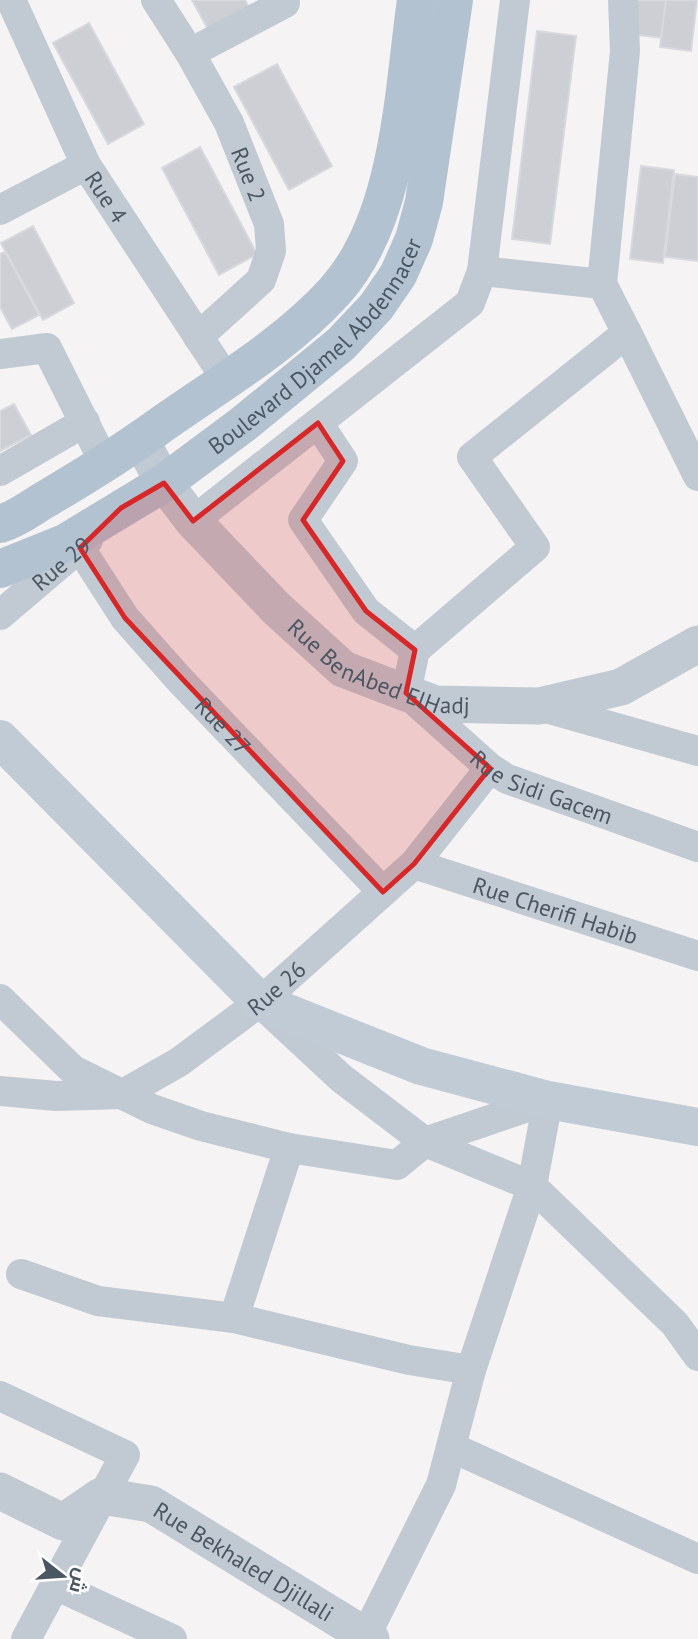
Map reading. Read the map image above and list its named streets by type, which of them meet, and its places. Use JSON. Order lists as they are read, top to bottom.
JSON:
{
  "streets": {
    "main road": ["Boulevard Djamel Abdennacer"],
    "street": [
      "Rue 2",
      "Rue 4",
      "Rue 29",
      "Rue BenAbed ElHadj",
      "Rue 27",
      "Rue Sidi Gacem",
      "Rue Cherifi Habib",
      "Rue 26",
      "Rue Bekhaled Djillali"
    ]
  },
  "crossings": [
    ["Rue 2", "Rue 4"],
    ["Rue 4", "Boulevard Djamel Abdennacer"],
    ["Boulevard Djamel Abdennacer", "Rue 29"],
    ["Boulevard Djamel Abdennacer", "Rue BenAbed ElHadj"],
    ["Rue 29", "Rue 27"],
    ["Rue BenAbed ElHadj", "Rue Sidi Gacem"],
    ["Rue 27", "Rue 26"],
    ["Rue Sidi Gacem", "Rue 26"],
    ["Rue Cherifi Habib", "Rue 26"]
  ],
  "north": "right"
}
